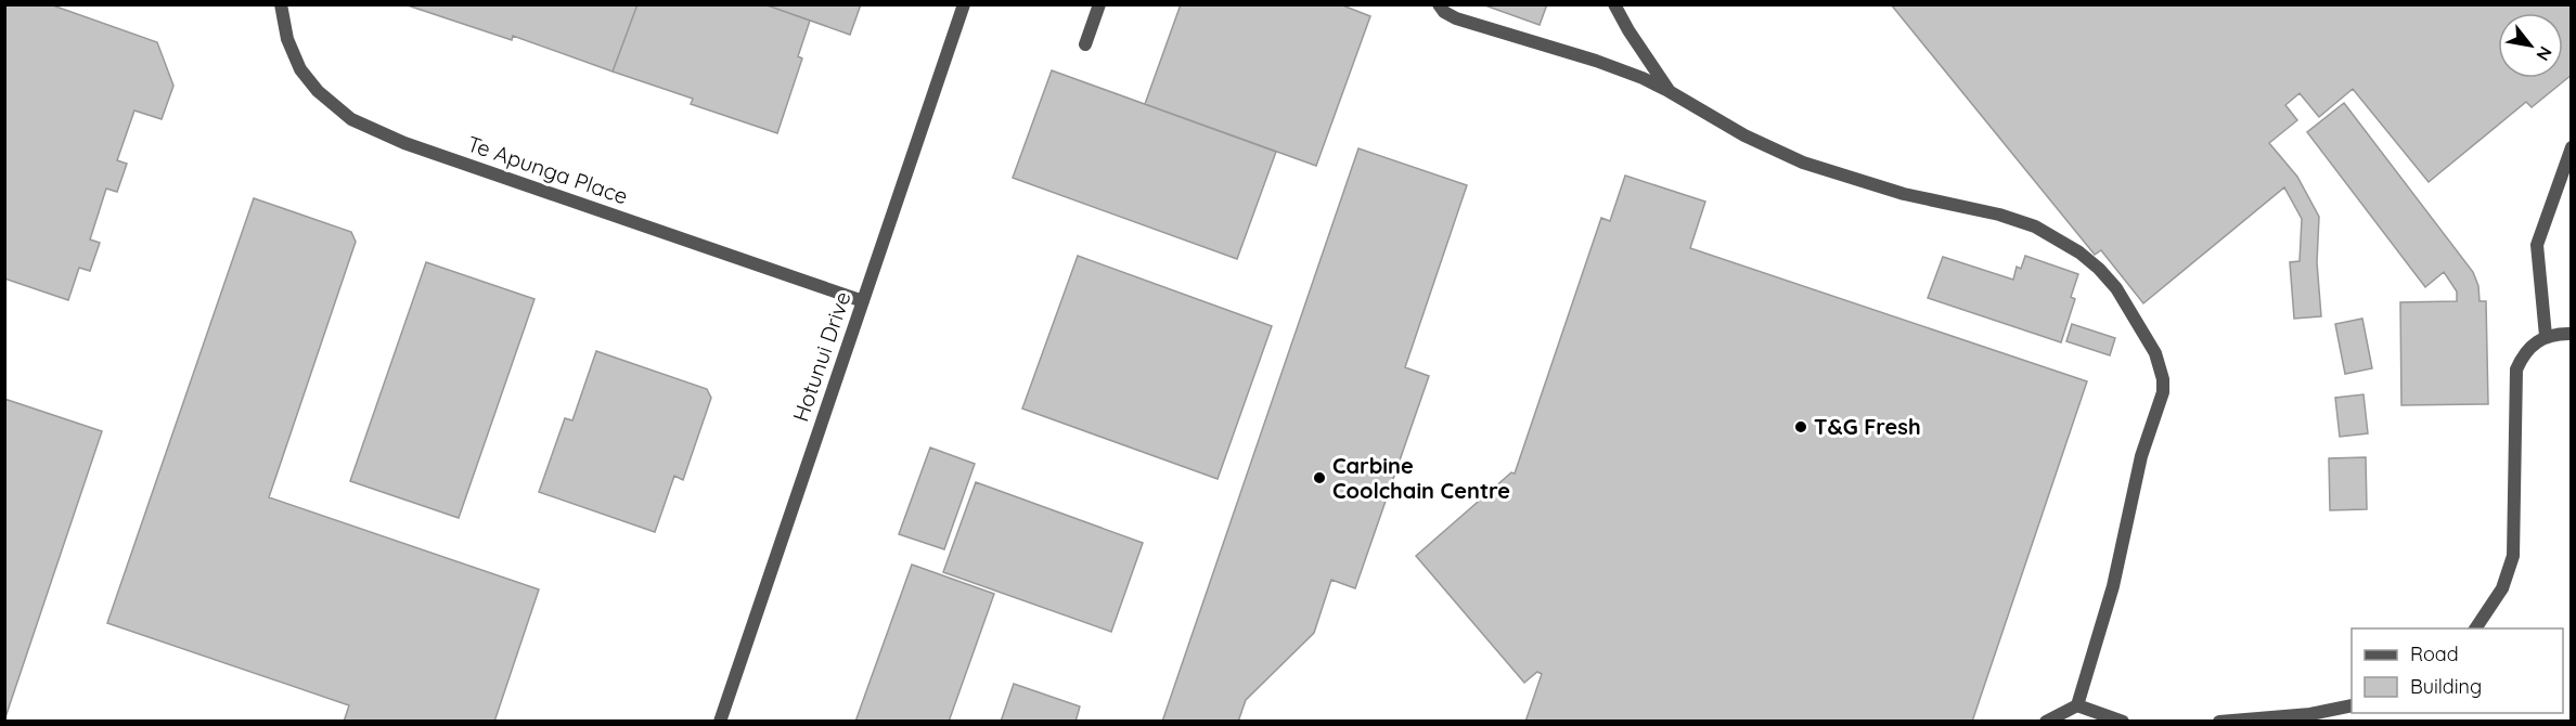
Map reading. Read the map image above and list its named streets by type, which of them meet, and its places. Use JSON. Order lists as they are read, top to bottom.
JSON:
{
  "streets": {
    "street": ["Te Apunga Place", "Hotunui Drive"]
  },
  "crossings": [
    ["Te Apunga Place", "Hotunui Drive"]
  ],
  "places": ["T&G Fresh", "Carbine Coolchain Centre"],
  "legend": ["Road", "Building"],
  "north": "bottom right"
}
